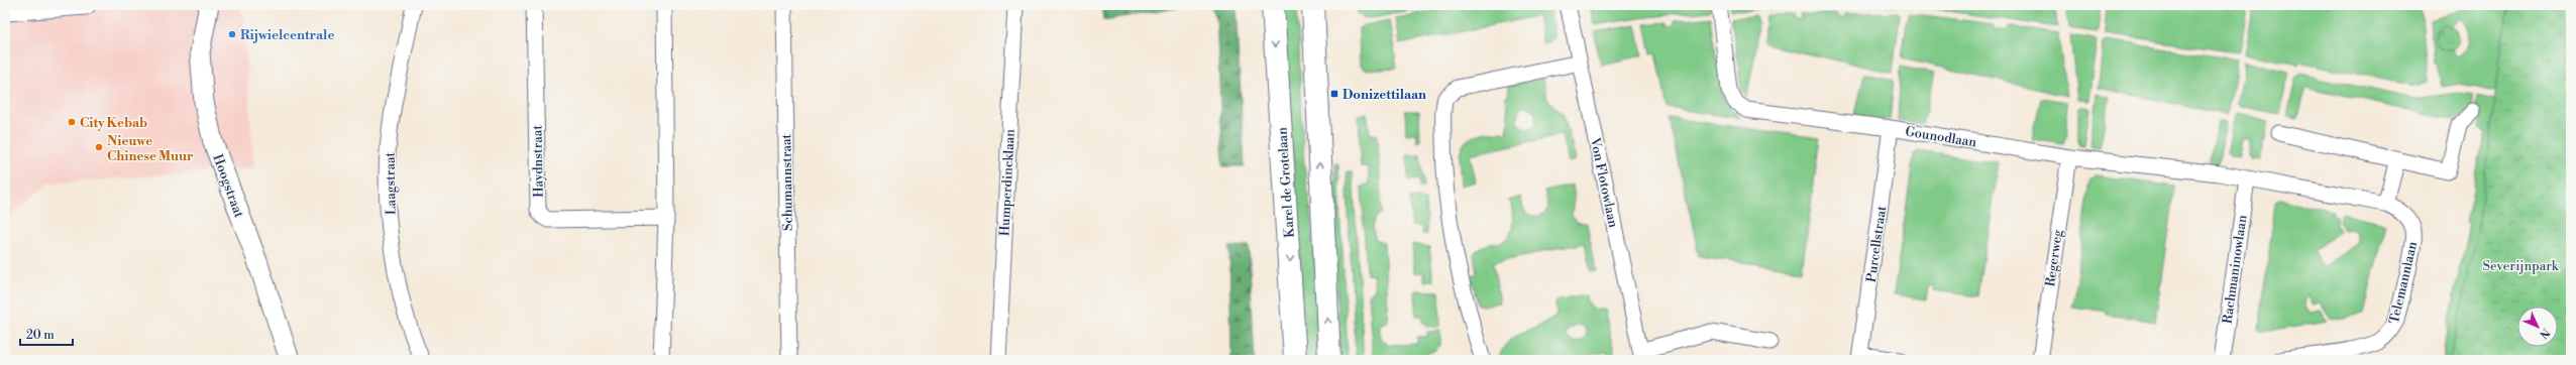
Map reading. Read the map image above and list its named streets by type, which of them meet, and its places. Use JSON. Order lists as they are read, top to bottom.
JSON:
{
  "streets": {
    "main road": ["Karel de Grotelaan"],
    "street": [
      "Gounodlaan",
      "Haydnstraat",
      "Schumannstraat",
      "Humperdincklaan",
      "Von Flotowlaan",
      "Laagstraat",
      "Hoogstraat",
      "Purcellstraat",
      "Regerweg",
      "Rachmaninowlaan",
      "Telemannlaan"
    ]
  },
  "crossings": [
    ["Gounodlaan", "Purcellstraat"],
    ["Gounodlaan", "Regerweg"],
    ["Gounodlaan", "Rachmaninowlaan"],
    ["Gounodlaan", "Telemannlaan"],
    ["Rachmaninowlaan", "Telemannlaan"]
  ],
  "parks": ["Severijnpark"],
  "places": {
    "other": ["Rijwielcentrale", "City Kebab", "Nieuwe Chinese Muur"],
    "transit": ["Donizettilaan"]
  },
  "scale_bar": "20 m",
  "north": "bottom right"
}
